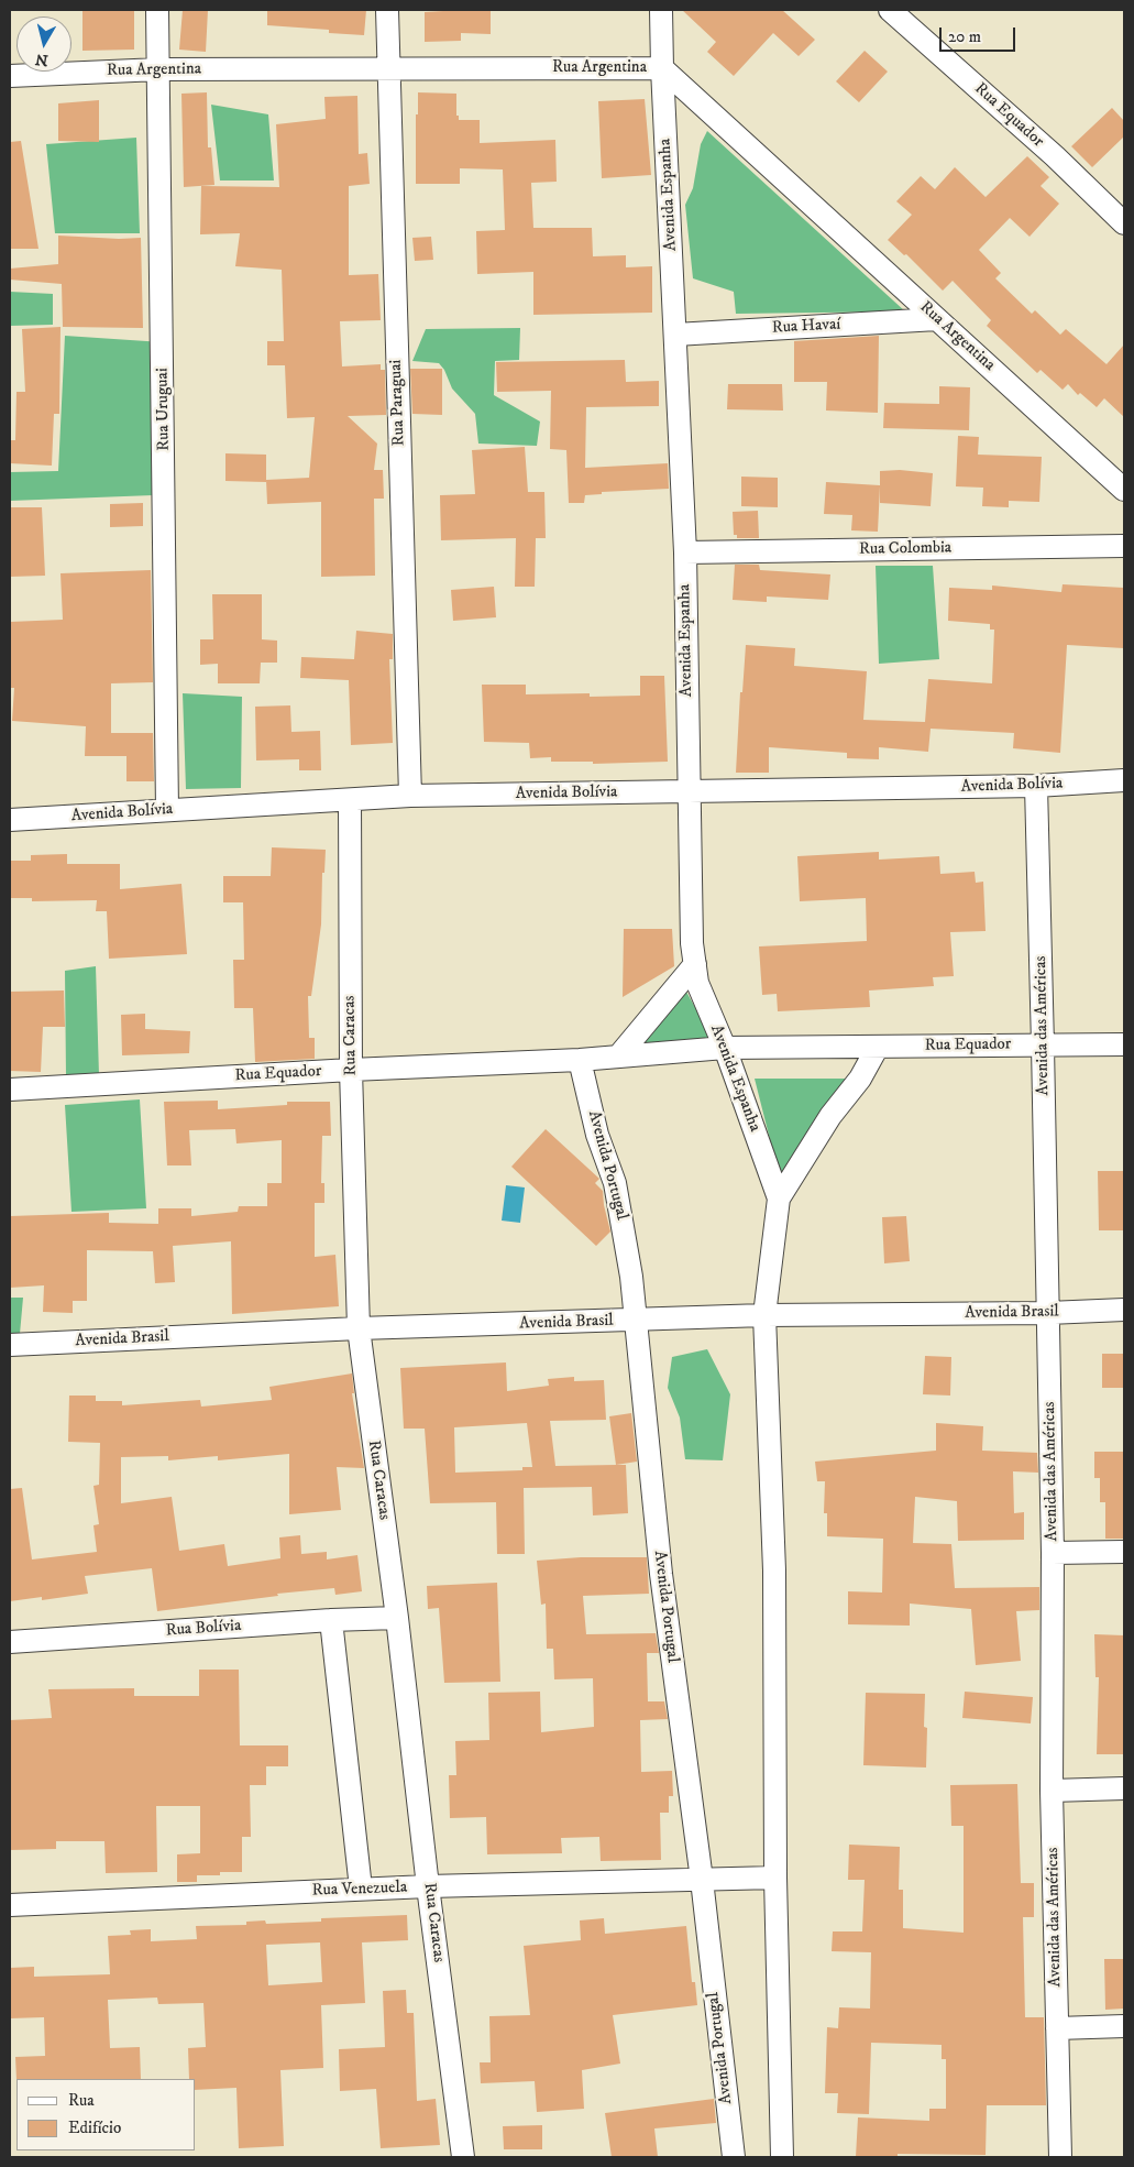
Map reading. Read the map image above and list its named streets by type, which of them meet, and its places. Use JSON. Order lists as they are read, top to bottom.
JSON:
{
  "streets": {
    "street": [
      "Rua Argentina",
      "Rua Equador",
      "Avenida Espanha",
      "Rua Havaí",
      "Rua Paraguai",
      "Rua Uruguai",
      "Rua Colombia",
      "Avenida Bolívia",
      "Avenida das Américas",
      "Rua Caracas",
      "Avenida Portugal",
      "Avenida Brasil",
      "Rua Bolívia",
      "Rua Venezuela"
    ]
  },
  "crossings": [
    ["Rua Argentina", "Avenida Espanha"],
    ["Rua Argentina", "Rua Havaí"],
    ["Rua Argentina", "Rua Paraguai"],
    ["Rua Argentina", "Rua Uruguai"],
    ["Rua Equador", "Avenida Espanha"],
    ["Rua Equador", "Avenida das Américas"],
    ["Rua Equador", "Rua Caracas"],
    ["Rua Equador", "Avenida Portugal"],
    ["Avenida Espanha", "Rua Havaí"],
    ["Avenida Espanha", "Rua Colombia"],
    ["Avenida Espanha", "Avenida Bolívia"],
    ["Rua Paraguai", "Avenida Bolívia"],
    ["Rua Uruguai", "Avenida Bolívia"],
    ["Avenida Bolívia", "Avenida das Américas"],
    ["Avenida Bolívia", "Rua Caracas"],
    ["Avenida das Américas", "Avenida Brasil"],
    ["Rua Caracas", "Avenida Brasil"],
    ["Rua Caracas", "Rua Bolívia"],
    ["Rua Caracas", "Rua Venezuela"],
    ["Avenida Portugal", "Avenida Brasil"],
    ["Avenida Portugal", "Rua Venezuela"]
  ],
  "legend": ["Rua", "Edifício"],
  "scale_bar": "20 m",
  "north": "bottom"
}
